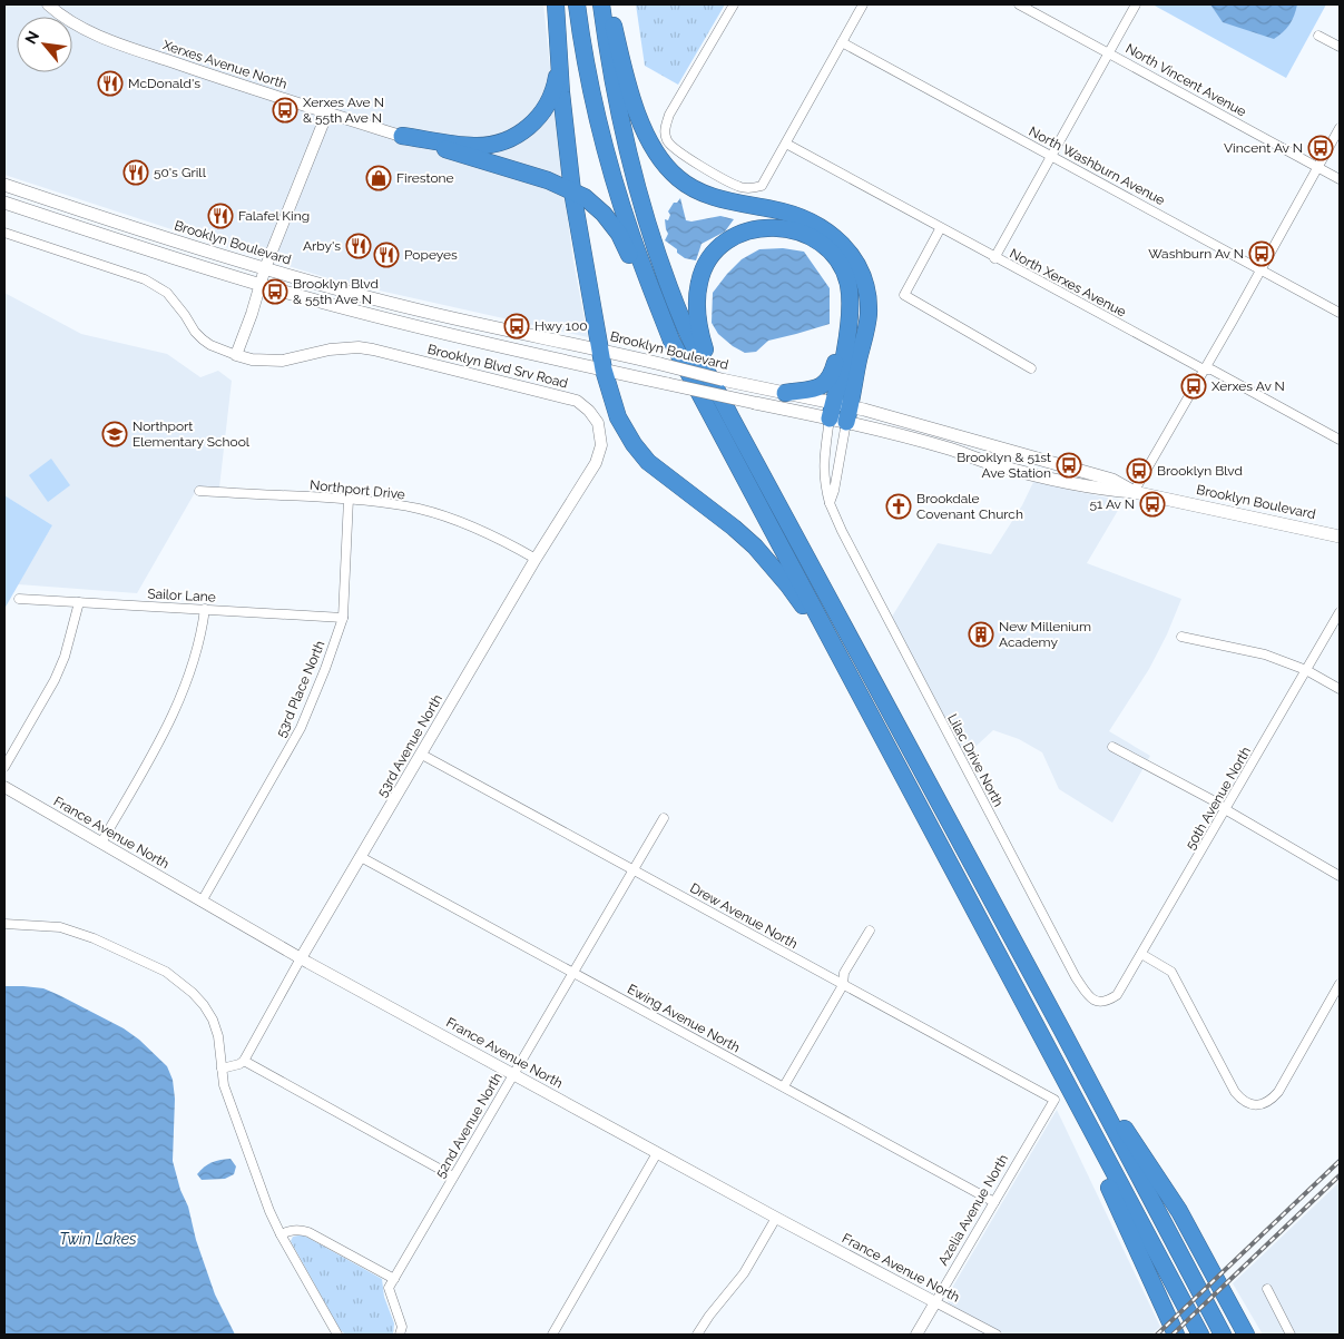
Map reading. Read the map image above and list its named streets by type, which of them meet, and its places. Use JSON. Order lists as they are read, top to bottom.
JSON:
{
  "streets": {
    "main road": ["Brooklyn Boulevard"],
    "street": [
      "Xerxes Avenue North",
      "North Vincent Avenue",
      "North Washburn Avenue",
      "North Xerxes Avenue",
      "Brooklyn Blvd Srv Road",
      "Northport Drive",
      "Sailor Lane",
      "53rd Place North",
      "53rd Avenue North",
      "Lilac Drive North",
      "50th Avenue North",
      "France Avenue North",
      "Drew Avenue North",
      "Ewing Avenue North",
      "52nd Avenue North",
      "Azelia Avenue North"
    ]
  },
  "crossings": [
    ["Brooklyn Boulevard", "Lilac Drive North"],
    ["Brooklyn Blvd Srv Road", "53rd Avenue North"],
    ["Northport Drive", "53rd Place North"],
    ["Northport Drive", "53rd Avenue North"],
    ["Sailor Lane", "53rd Place North"],
    ["53rd Place North", "France Avenue North"],
    ["53rd Avenue North", "France Avenue North"],
    ["53rd Avenue North", "Drew Avenue North"],
    ["53rd Avenue North", "Ewing Avenue North"],
    ["Lilac Drive North", "50th Avenue North"],
    ["France Avenue North", "52nd Avenue North"],
    ["France Avenue North", "Azelia Avenue North"],
    ["Drew Avenue North", "52nd Avenue North"],
    ["Drew Avenue North", "Azelia Avenue North"],
    ["Ewing Avenue North", "52nd Avenue North"],
    ["Ewing Avenue North", "Azelia Avenue North"]
  ],
  "water": ["Twin Lakes"],
  "places": {
    "restaurant": [
      "McDonald's",
      "50's Grill",
      "Falafel King",
      "Arby's",
      "Popeyes"
    ],
    "bus stop": [
      "Xerxes Ave N & 55th Ave N",
      "Vincent Av N",
      "Washburn Av N",
      "Brooklyn Blvd & 55th Ave N",
      "Hwy 100",
      "Xerxes Av N",
      "Brooklyn & 51st Ave Station",
      "Brooklyn Blvd",
      "51 Av N"
    ],
    "shop": ["Firestone"],
    "school or university": ["Northport Elementary School"],
    "church": ["Brookdale Covenant Church"],
    "building": ["New Millenium Academy"]
  },
  "north": "top left"
}
